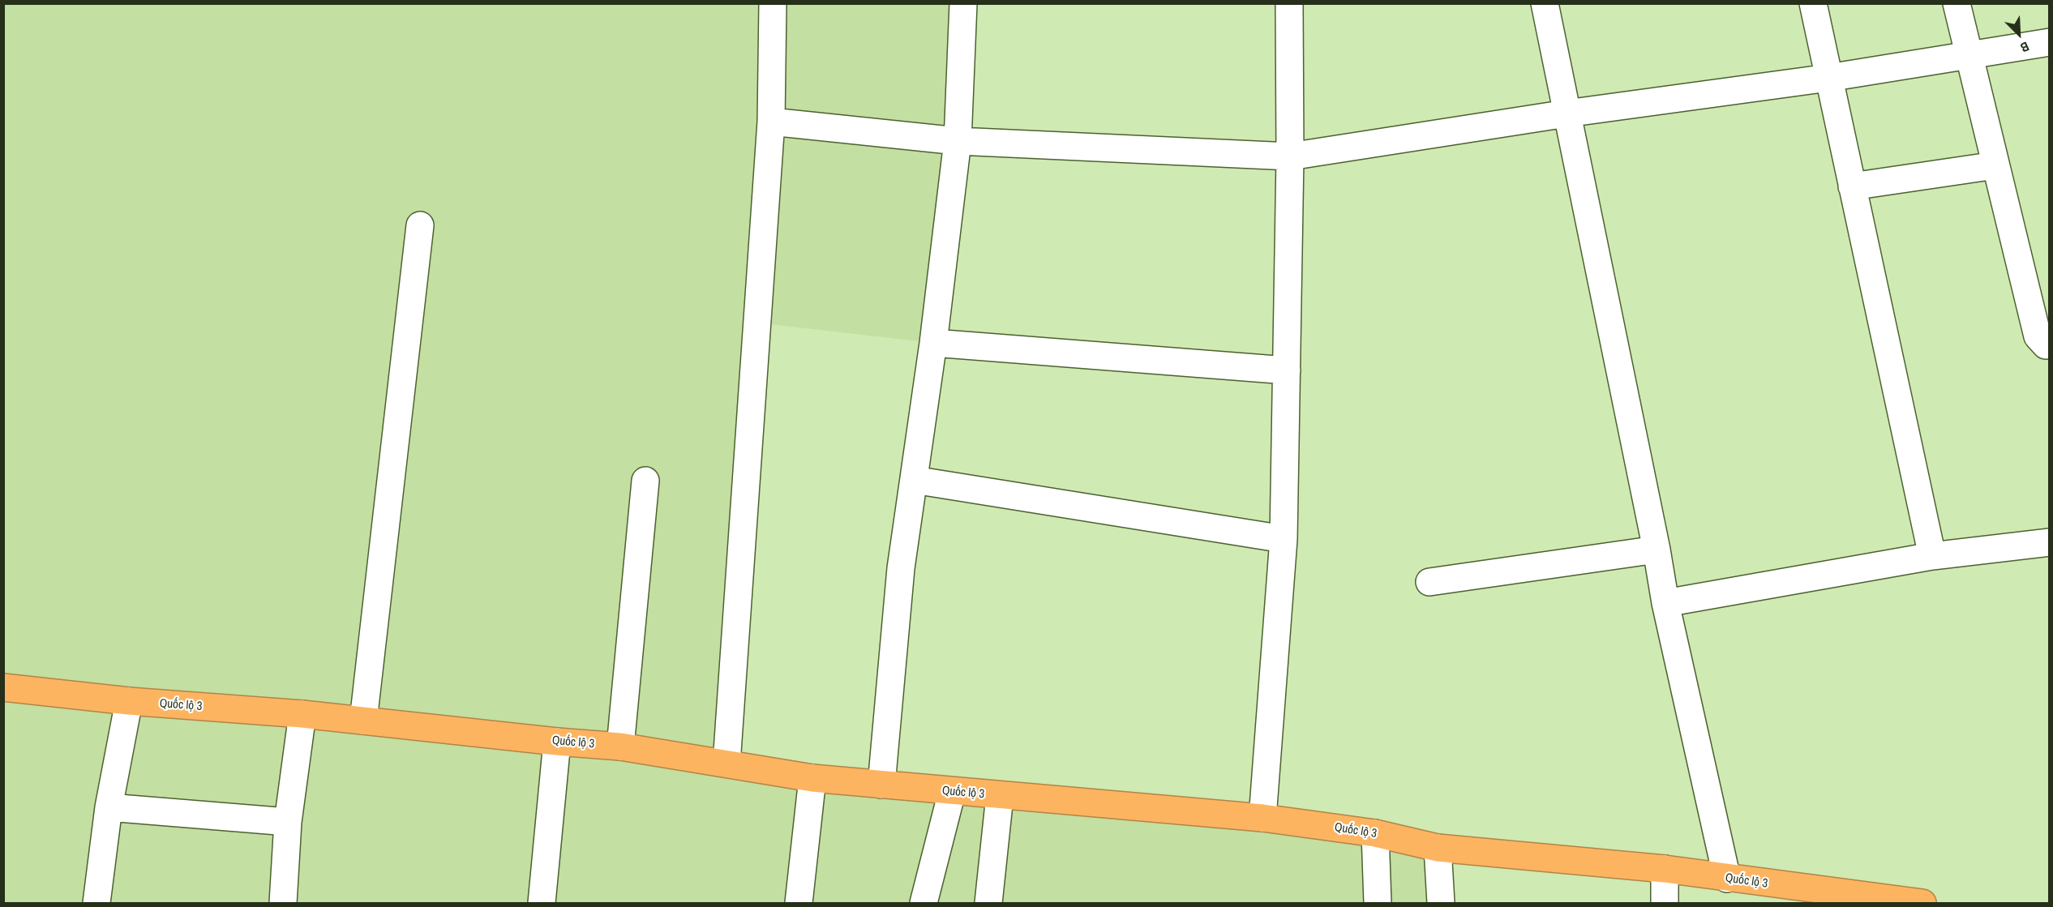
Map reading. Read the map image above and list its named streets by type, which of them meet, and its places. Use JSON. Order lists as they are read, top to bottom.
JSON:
{
  "streets": {
    "highway": ["Quốc lộ 3"]
  },
  "north": "bottom right"
}
